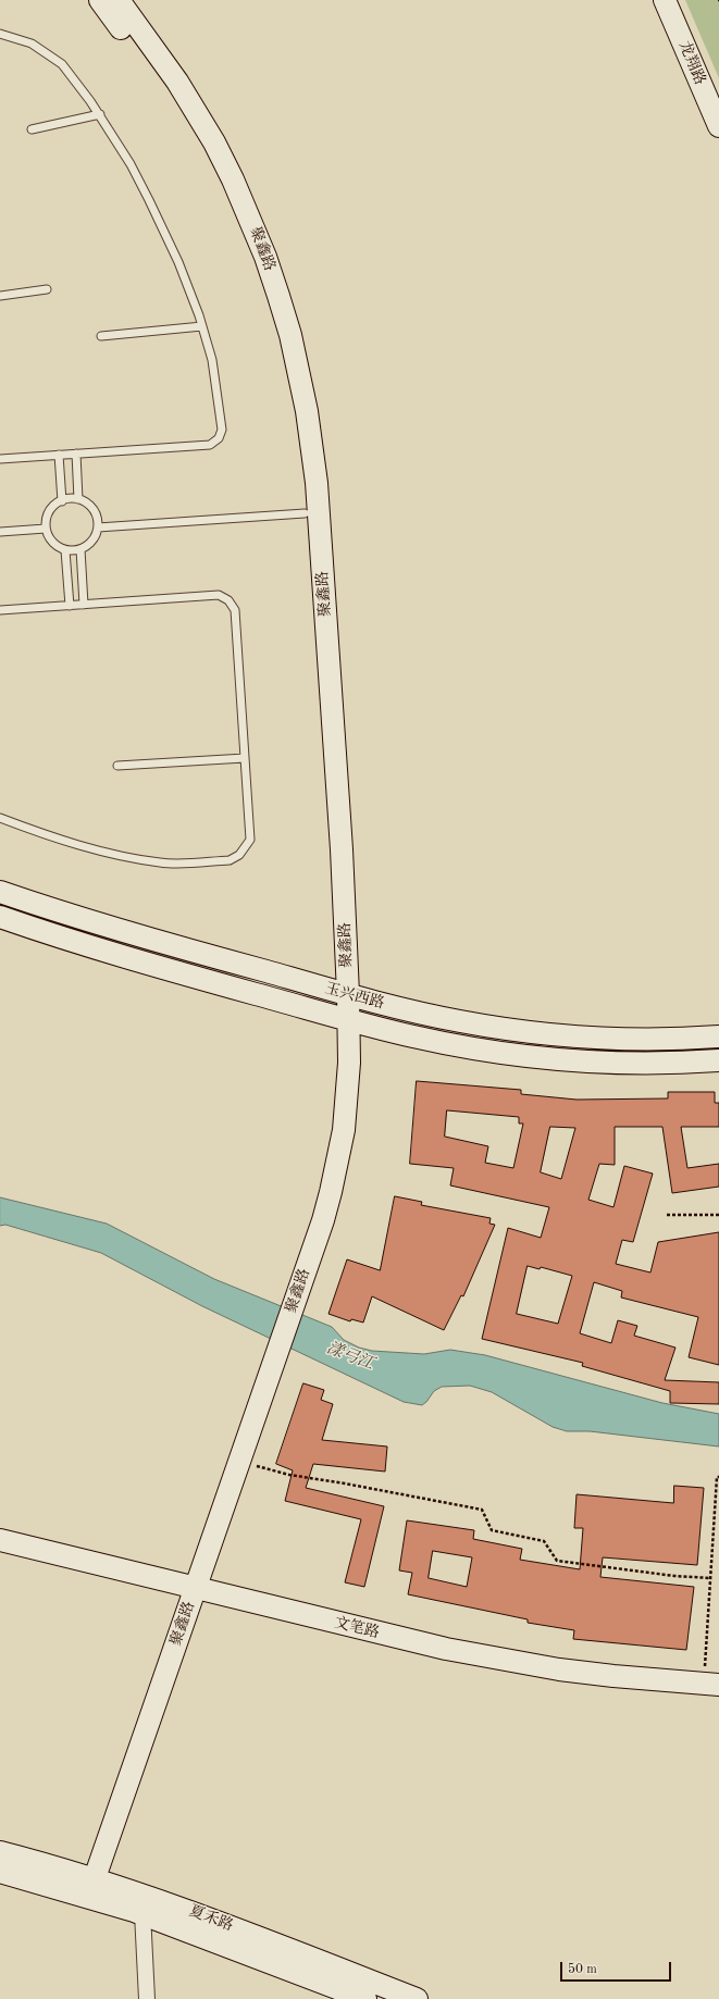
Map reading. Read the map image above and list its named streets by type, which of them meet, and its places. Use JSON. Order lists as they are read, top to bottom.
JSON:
{
  "streets": {
    "main road": [
      "龙翔路",
      "聚鑫路",
      "玉兴西路",
      "文笔路",
      "夏禾路"
    ]
  },
  "crossings": [
    ["聚鑫路", "玉兴西路"],
    ["聚鑫路", "文笔路"],
    ["聚鑫路", "夏禾路"]
  ],
  "water": ["漾弓江"],
  "scale_bar": "50 m"
}
